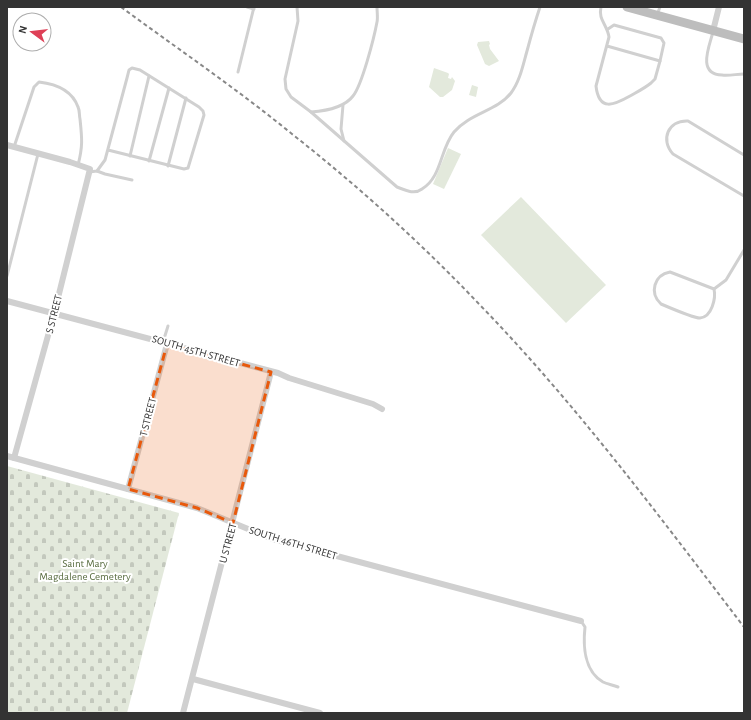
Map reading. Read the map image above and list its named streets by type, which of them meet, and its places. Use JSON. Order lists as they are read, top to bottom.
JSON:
{
  "streets": {
    "street": [
      "S STREET",
      "SOUTH 45TH STREET",
      "T STREET",
      "U STREET",
      "SOUTH 46TH STREET"
    ]
  },
  "crossings": [
    ["S STREET", "SOUTH 45TH STREET"],
    ["S STREET", "SOUTH 46TH STREET"],
    ["SOUTH 45TH STREET", "T STREET"],
    ["SOUTH 45TH STREET", "U STREET"],
    ["T STREET", "SOUTH 46TH STREET"],
    ["U STREET", "SOUTH 46TH STREET"]
  ],
  "parks": ["Saint Mary Magdalene Cemetery"],
  "north": "left"
}
